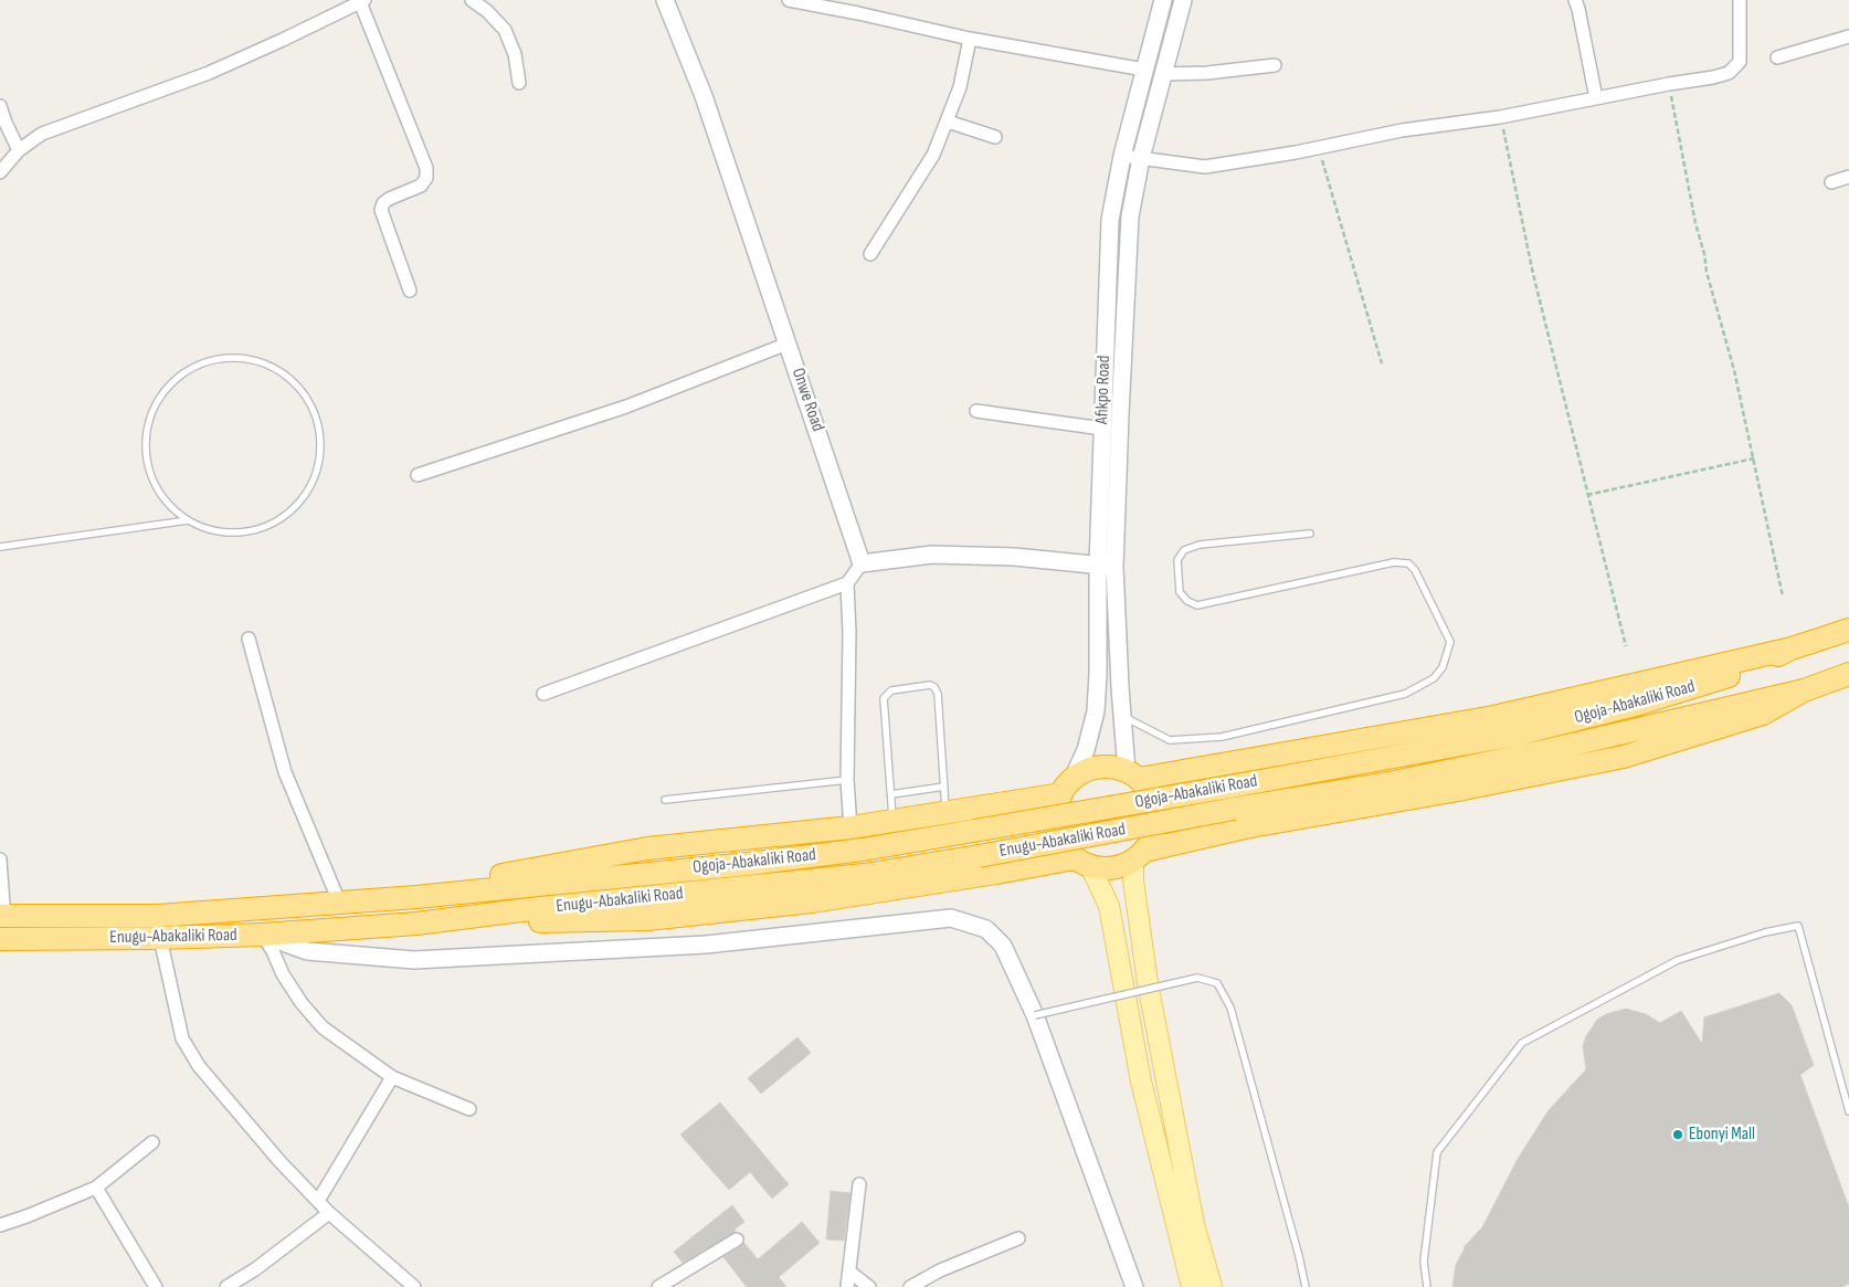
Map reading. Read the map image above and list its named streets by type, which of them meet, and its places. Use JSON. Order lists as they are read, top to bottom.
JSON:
{
  "streets": {
    "highway": ["Ogoja-Abakaliki Road", "Enugu-Abakaliki Road"],
    "main road": ["Afikpo Road", "Onwe Road"]
  },
  "crossings": [
    ["Ogoja-Abakaliki Road", "Enugu-Abakaliki Road"]
  ],
  "places": ["Ebonyi Mall"]
}
